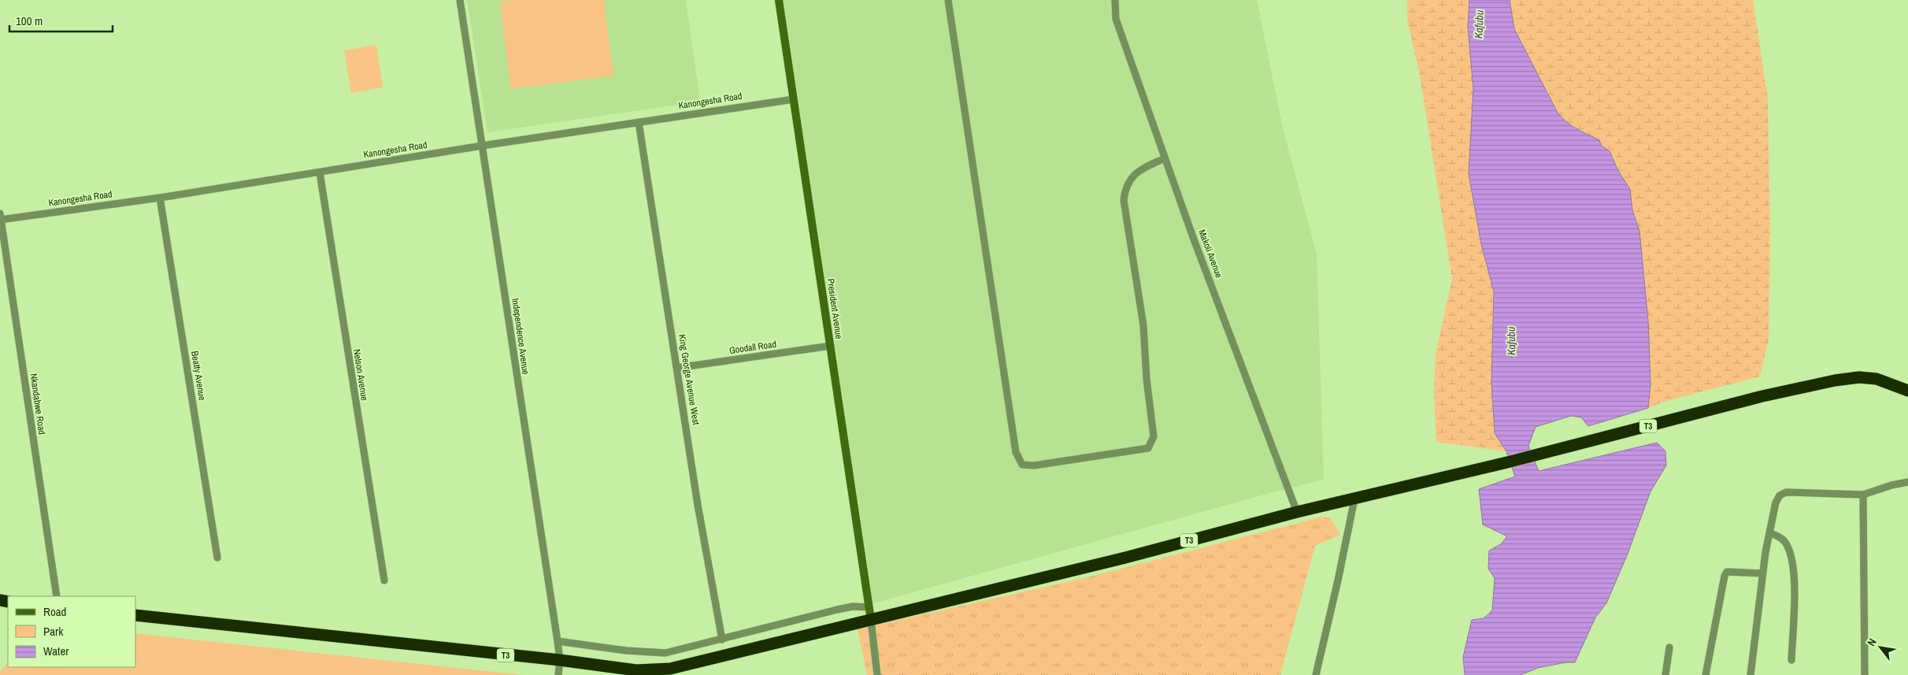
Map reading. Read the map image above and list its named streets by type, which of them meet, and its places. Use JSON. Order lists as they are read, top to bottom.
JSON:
{
  "streets": {
    "highway": ["T3"],
    "main road": ["President Avenue"],
    "street": [
      "Kanongesha Road",
      "Makoli Avenue",
      "Independence Avenue",
      "Goodall Road",
      "Nelson Avenue",
      "Beatty Avenue",
      "King George Avenue West",
      "Nkandabwe Road"
    ]
  },
  "crossings": [
    ["Kanongesha Road", "President Avenue"],
    ["Kanongesha Road", "Independence Avenue"],
    ["Kanongesha Road", "Nelson Avenue"],
    ["Kanongesha Road", "Beatty Avenue"],
    ["Kanongesha Road", "King George Avenue West"],
    ["Kanongesha Road", "Nkandabwe Road"],
    ["Makoli Avenue", "T3"],
    ["President Avenue", "Goodall Road"],
    ["President Avenue", "T3"],
    ["Independence Avenue", "T3"],
    ["Goodall Road", "King George Avenue West"]
  ],
  "water": ["Kafubu"],
  "legend": ["Road", "Park", "Water"],
  "scale_bar": "100 m",
  "north": "top left"
}
